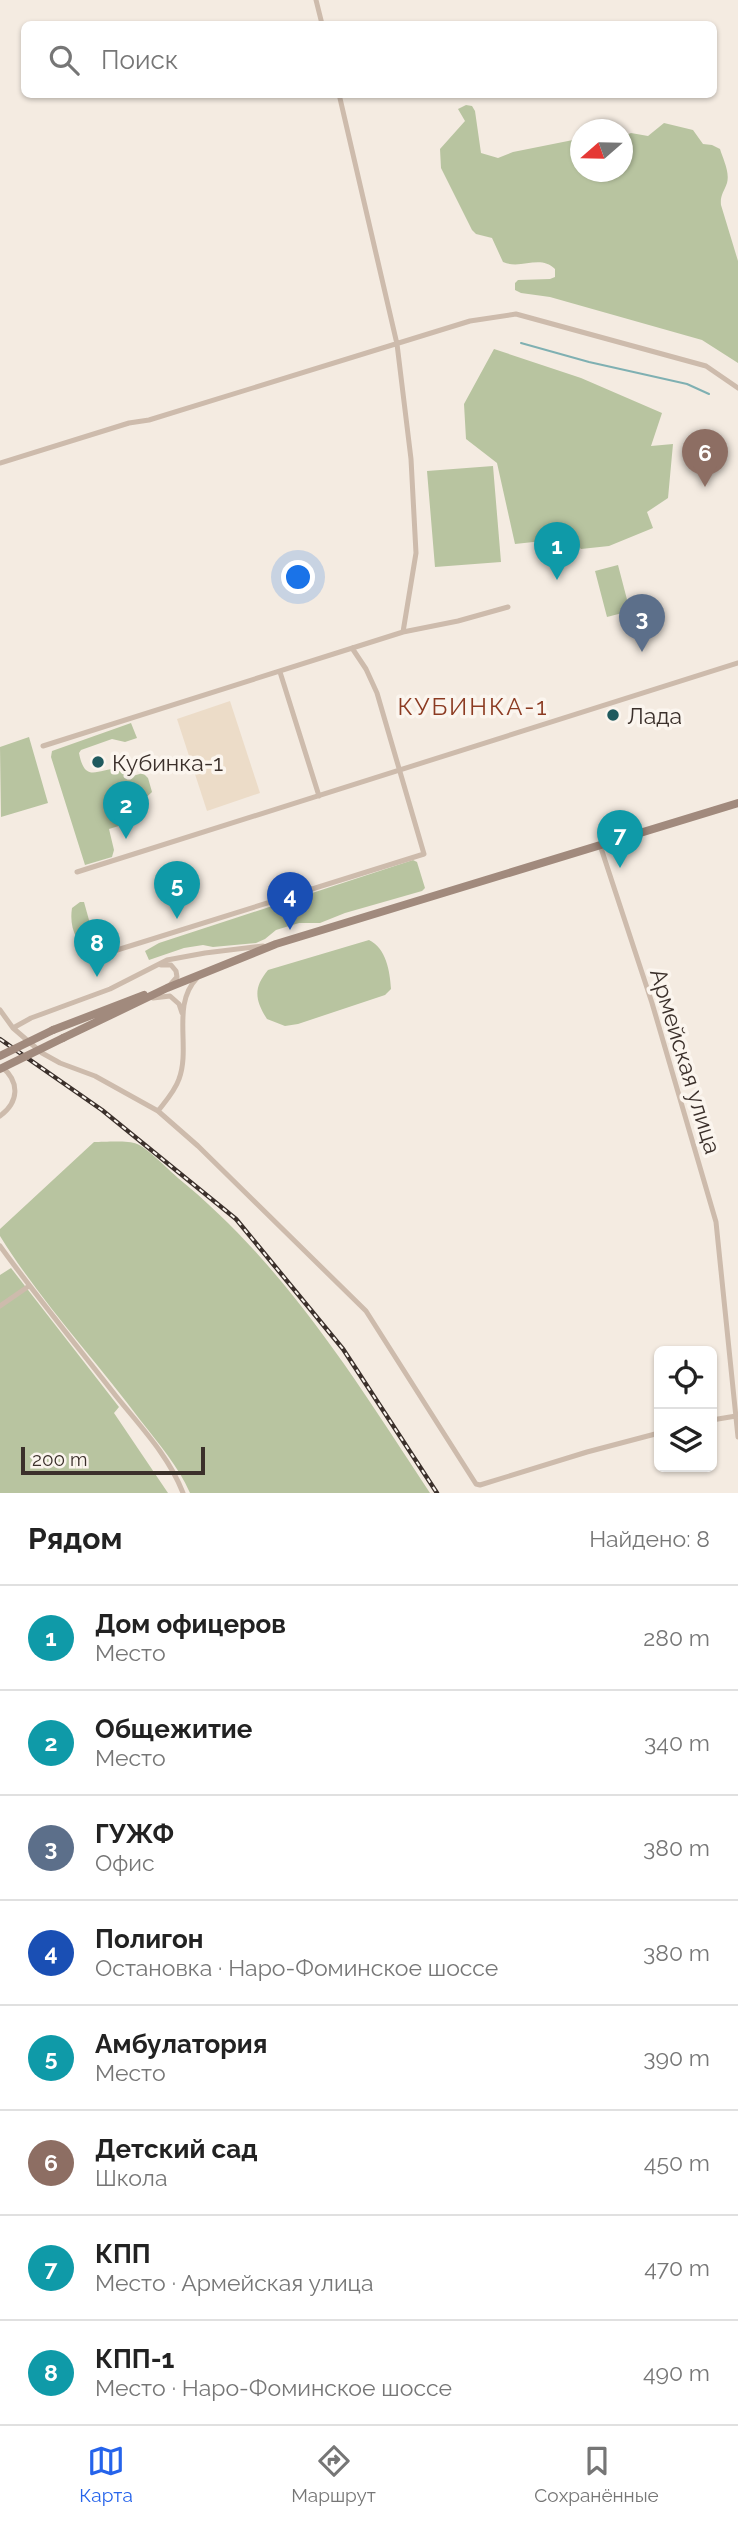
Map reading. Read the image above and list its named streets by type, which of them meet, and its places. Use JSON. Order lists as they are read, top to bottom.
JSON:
{
  "streets": {
    "street": ["Армейская улица"]
  },
  "districts": ["КУБИНКА-1"],
  "places": ["Лада", "Кубинка-1"],
  "scale_bar": "200 m",
  "north": "left",
  "page": {
    "search": "Поиск",
    "pins": [
      "6",
      "1",
      "3",
      "2",
      "7",
      "5",
      "4",
      "8"
    ],
    "scale": "200 m",
    "heading": ["Рядом", "Найдено: 8"],
    "list": [
      {
        "mark": "1",
        "name": "Дом офицеров",
        "note": "Место",
        "value": "280 m"
      },
      {
        "mark": "2",
        "name": "Общежитие",
        "note": "Место",
        "value": "340 m"
      },
      {
        "mark": "3",
        "name": "ГУЖФ",
        "note": "Офис",
        "value": "380 m"
      },
      {
        "mark": "4",
        "name": "Полигон",
        "note": "Остановка · Наро-Фоминское шоссе",
        "value": "380 m"
      },
      {
        "mark": "5",
        "name": "Амбулатория",
        "note": "Место",
        "value": "390 m"
      },
      {
        "mark": "6",
        "name": "Детский сад",
        "note": "Школа",
        "value": "450 m"
      },
      {
        "mark": "7",
        "name": "КПП",
        "note": "Место · Армейская улица",
        "value": "470 m"
      },
      {
        "mark": "8",
        "name": "КПП-1",
        "note": "Место · Наро-Фоминское шоссе",
        "value": "490 m"
      }
    ],
    "nav": ["Карта", "Маршрут", "Сохранённые"]
  }
}
